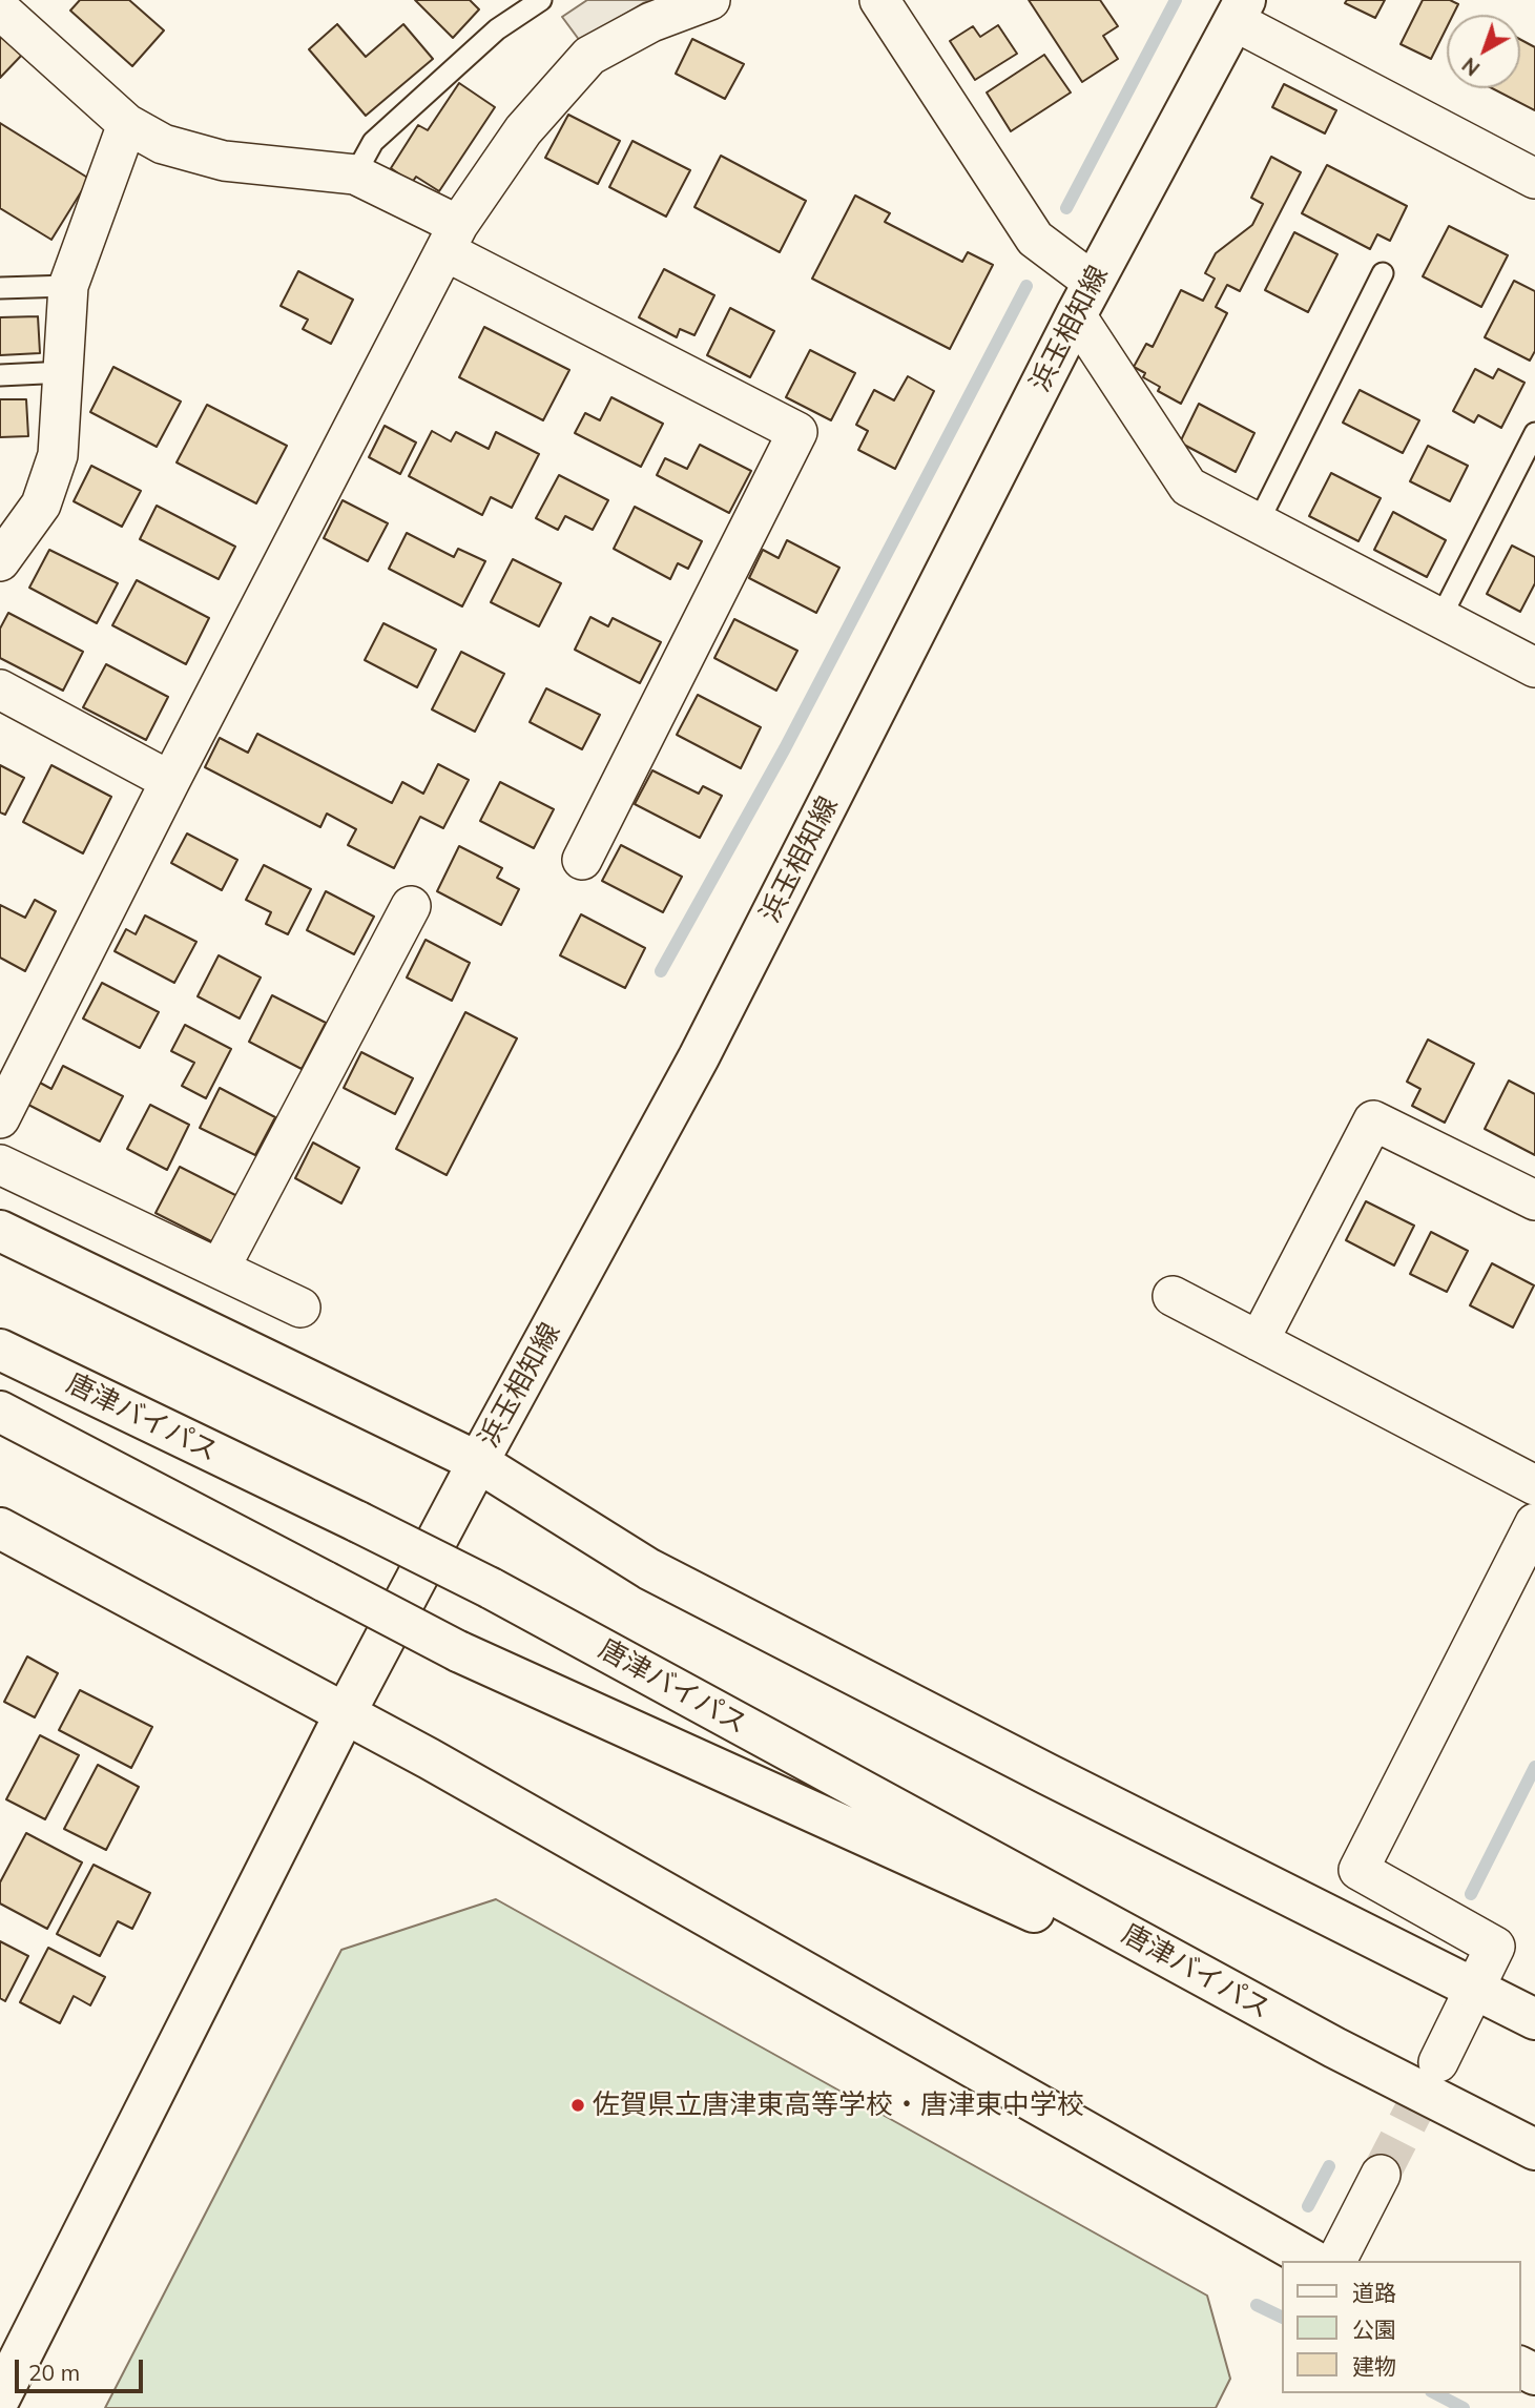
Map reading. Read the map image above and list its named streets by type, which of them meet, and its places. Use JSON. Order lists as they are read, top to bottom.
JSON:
{
  "streets": {
    "main road": ["浜玉相知線", "唐津バイパス"]
  },
  "places": ["佐賀県立唐津東高等学校・唐津東中学校"],
  "legend": ["道路", "公園", "建物"],
  "scale_bar": "20 m",
  "north": "bottom left"
}
